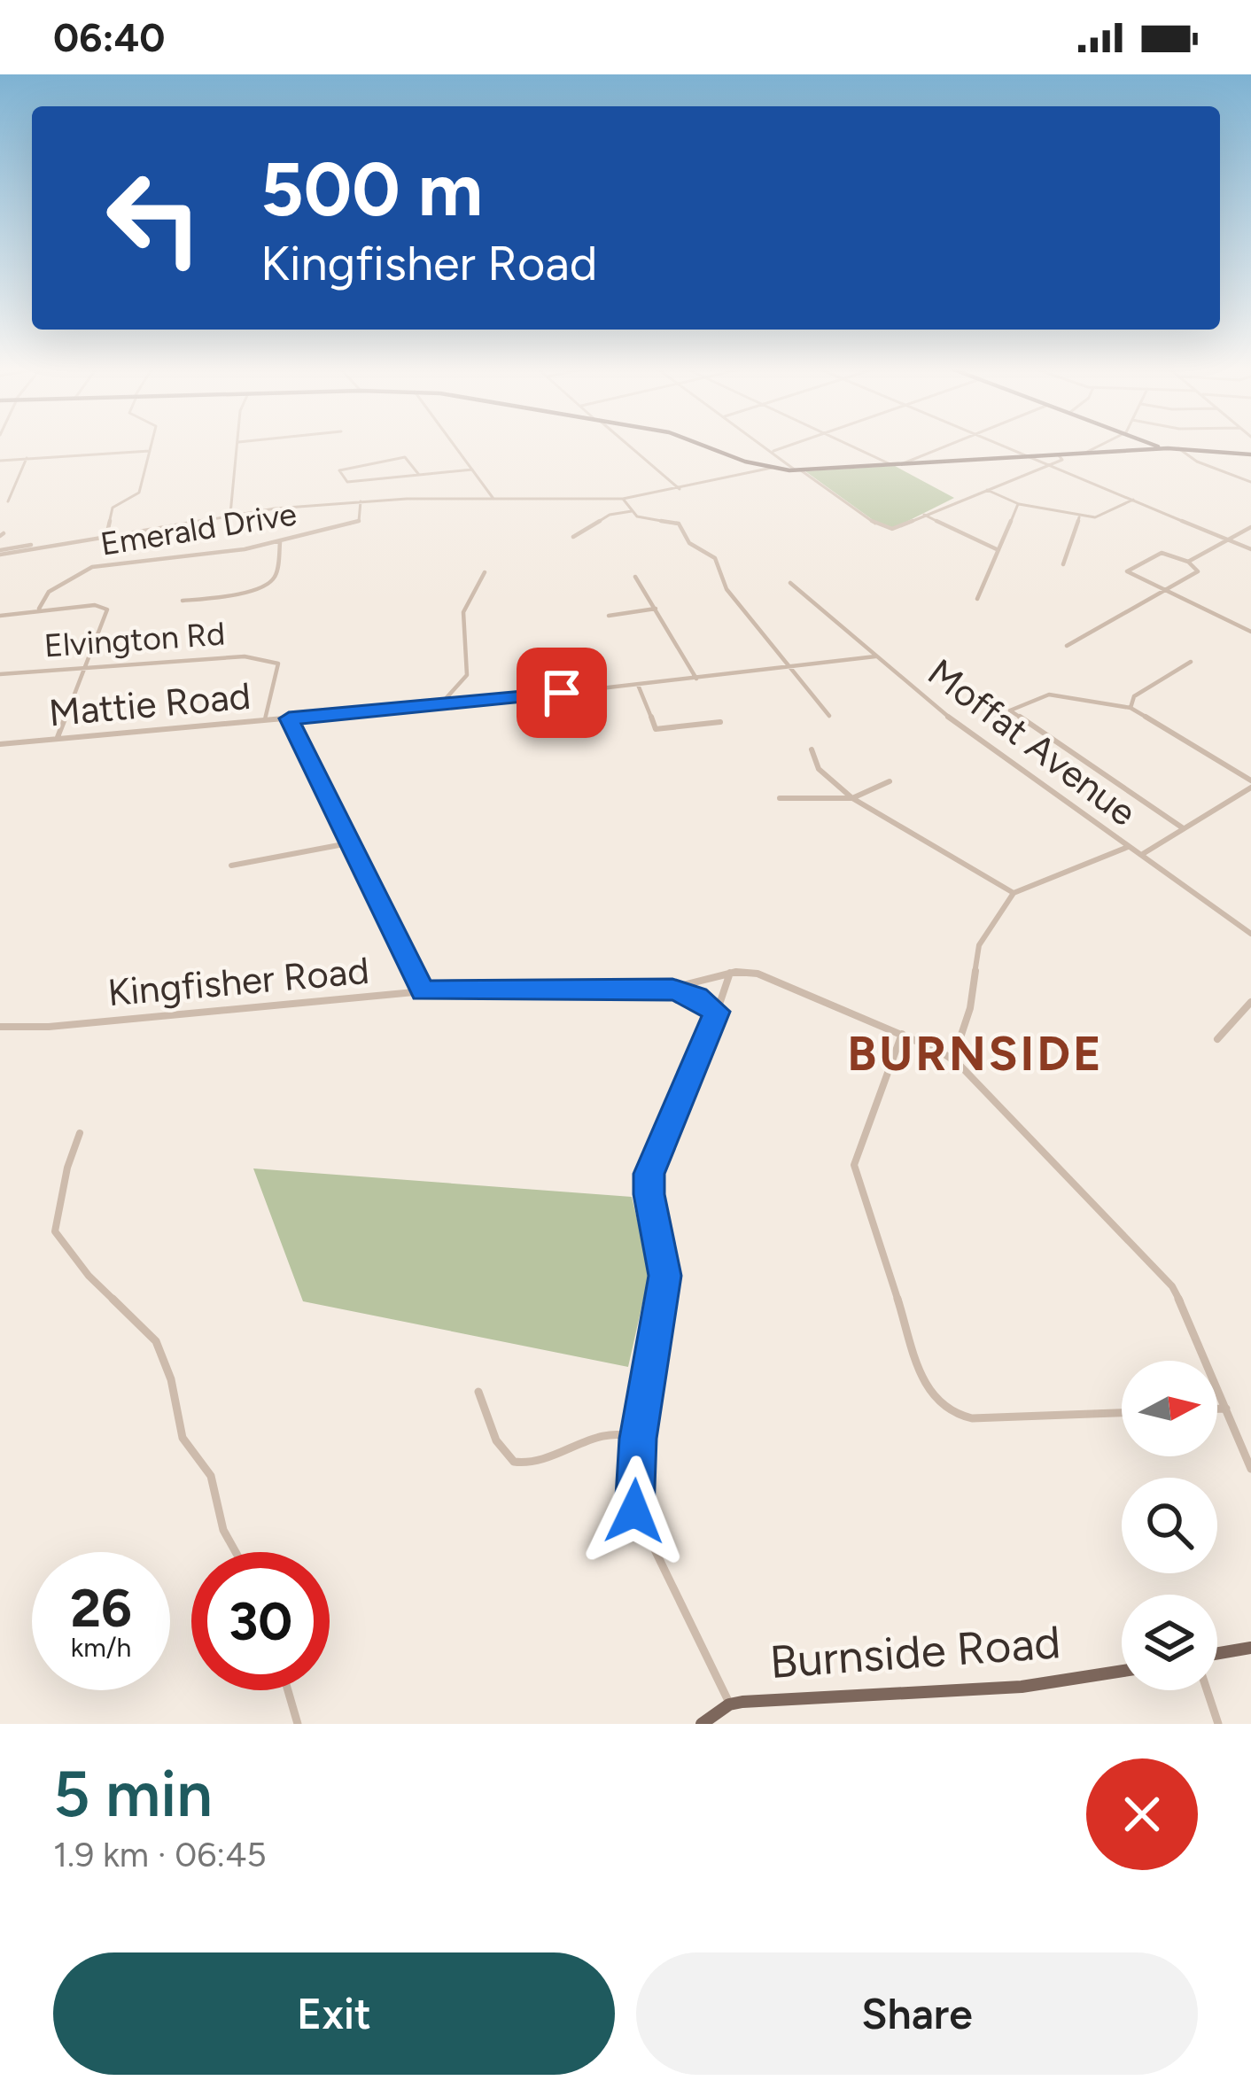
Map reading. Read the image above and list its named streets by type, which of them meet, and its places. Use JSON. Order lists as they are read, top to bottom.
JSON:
{
  "streets": {
    "main road": ["Burnside Road"],
    "street": [
      "Emerald Drive",
      "Elvington Rd",
      "Mattie Road",
      "Moffat Avenue",
      "Kingfisher Road"
    ]
  },
  "crossings": [
    ["Elvington Rd", "Mattie Road"],
    ["Mattie Road", "Moffat Avenue"]
  ],
  "districts": ["BURNSIDE"],
  "north": "right",
  "page": {
    "status": "06:40",
    "turn": ["500 m", "Kingfisher Road"],
    "speed": "26 km/h",
    "limit": "30",
    "heading": ["5 min", "1.9 km · 06:45"],
    "buttons": ["Exit", "Share"]
  }
}
